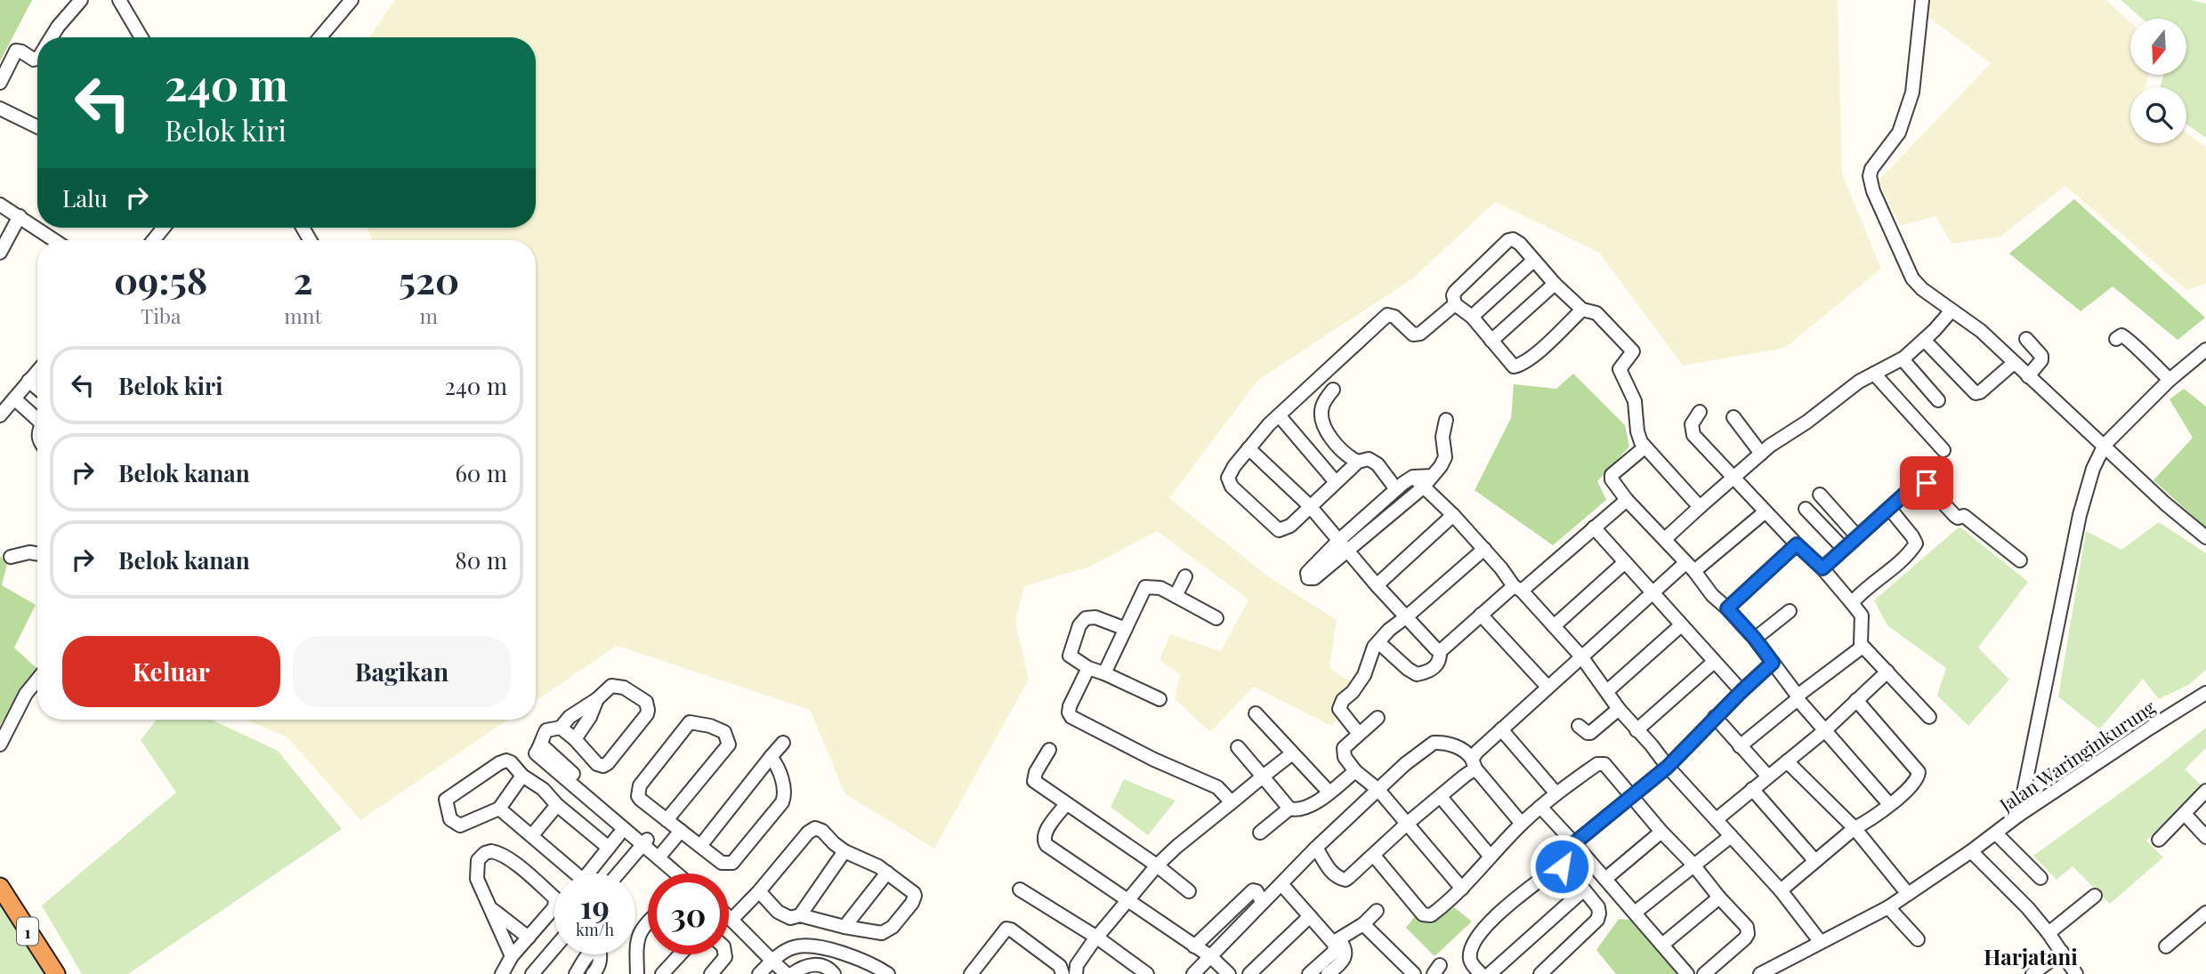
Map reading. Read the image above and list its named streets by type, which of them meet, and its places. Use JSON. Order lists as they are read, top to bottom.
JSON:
{
  "streets": {
    "highway": ["1"],
    "street": ["Jalan Waringinkurung"]
  },
  "districts": ["Harjatani"],
  "north": "bottom",
  "page": {
    "turn": ["240 m", "Belok kiri"],
    "then": "Lalu",
    "eta": [
      "09:58",
      "Tiba",
      "2",
      "mnt",
      "520",
      "m"
    ],
    "list": [
      {
        "name": "Belok kiri",
        "value": "240 m"
      },
      {
        "name": "Belok kanan",
        "value": "60 m"
      },
      {
        "name": "Belok kanan",
        "value": "80 m"
      }
    ],
    "buttons": ["Keluar", "Bagikan"],
    "speed": "19 km/h",
    "limit": "30"
  }
}
